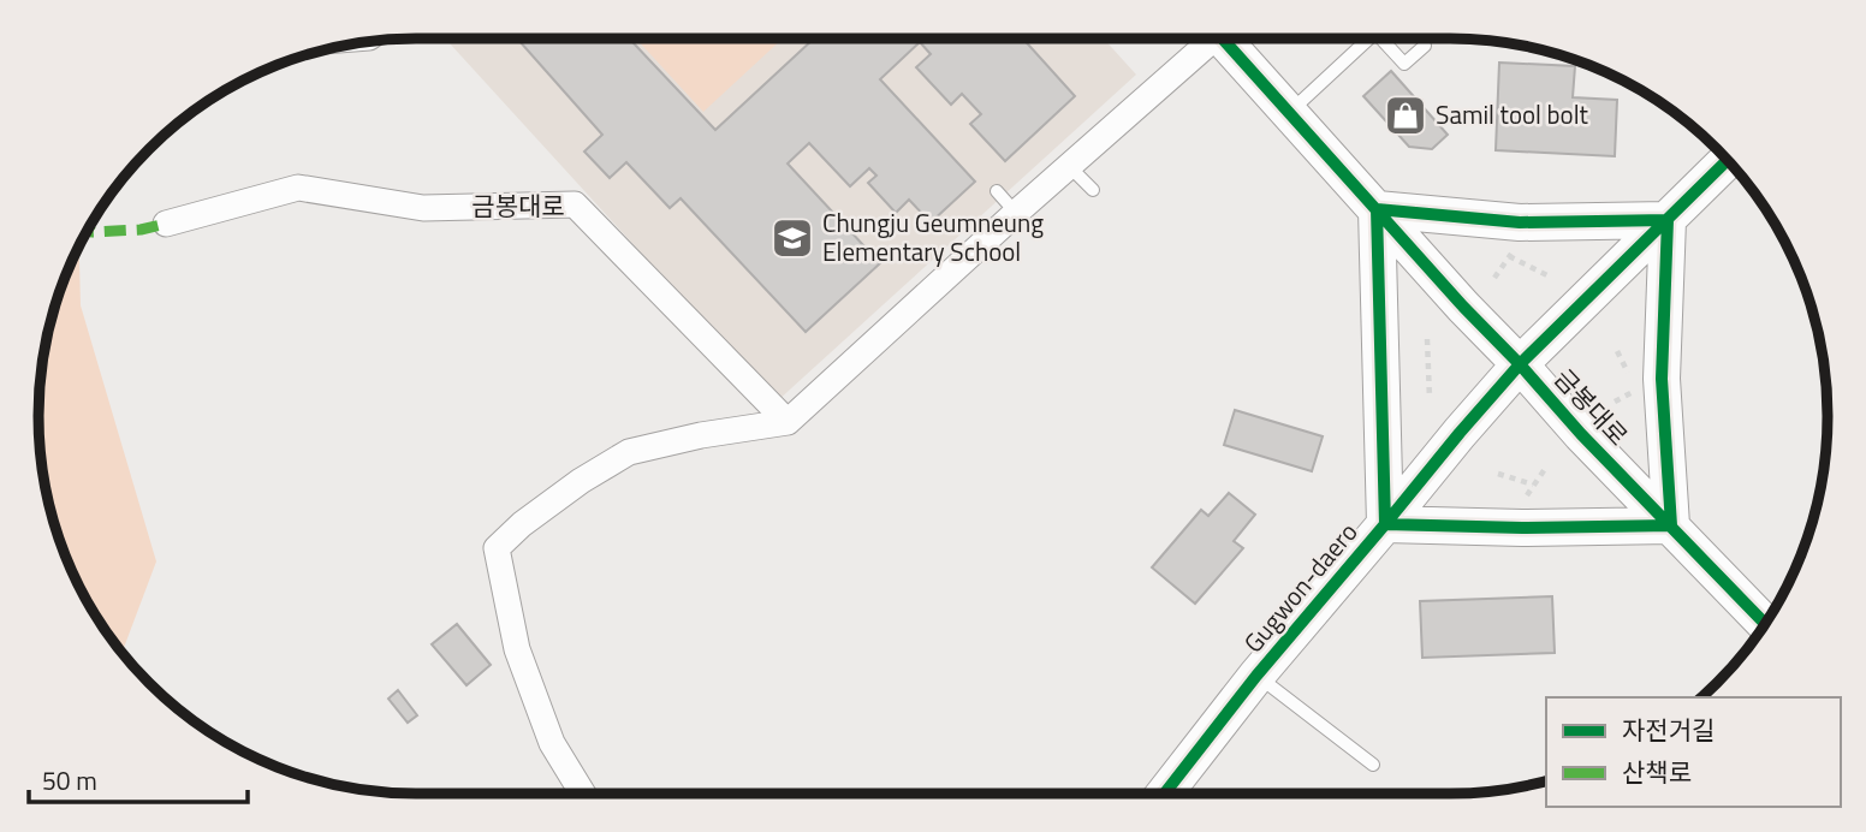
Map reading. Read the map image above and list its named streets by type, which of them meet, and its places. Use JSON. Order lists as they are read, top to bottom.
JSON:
{
  "streets": {
    "street": ["금봉대로", "Gugwon-daero"]
  },
  "crossings": [
    ["금봉대로", "Gugwon-daero"]
  ],
  "places": {
    "shop": ["Samil tool bolt"],
    "school or university": ["Chungju Geumneung Elementary School"]
  },
  "legend": ["자전거길", "산책로"],
  "scale_bar": "50 m"
}
